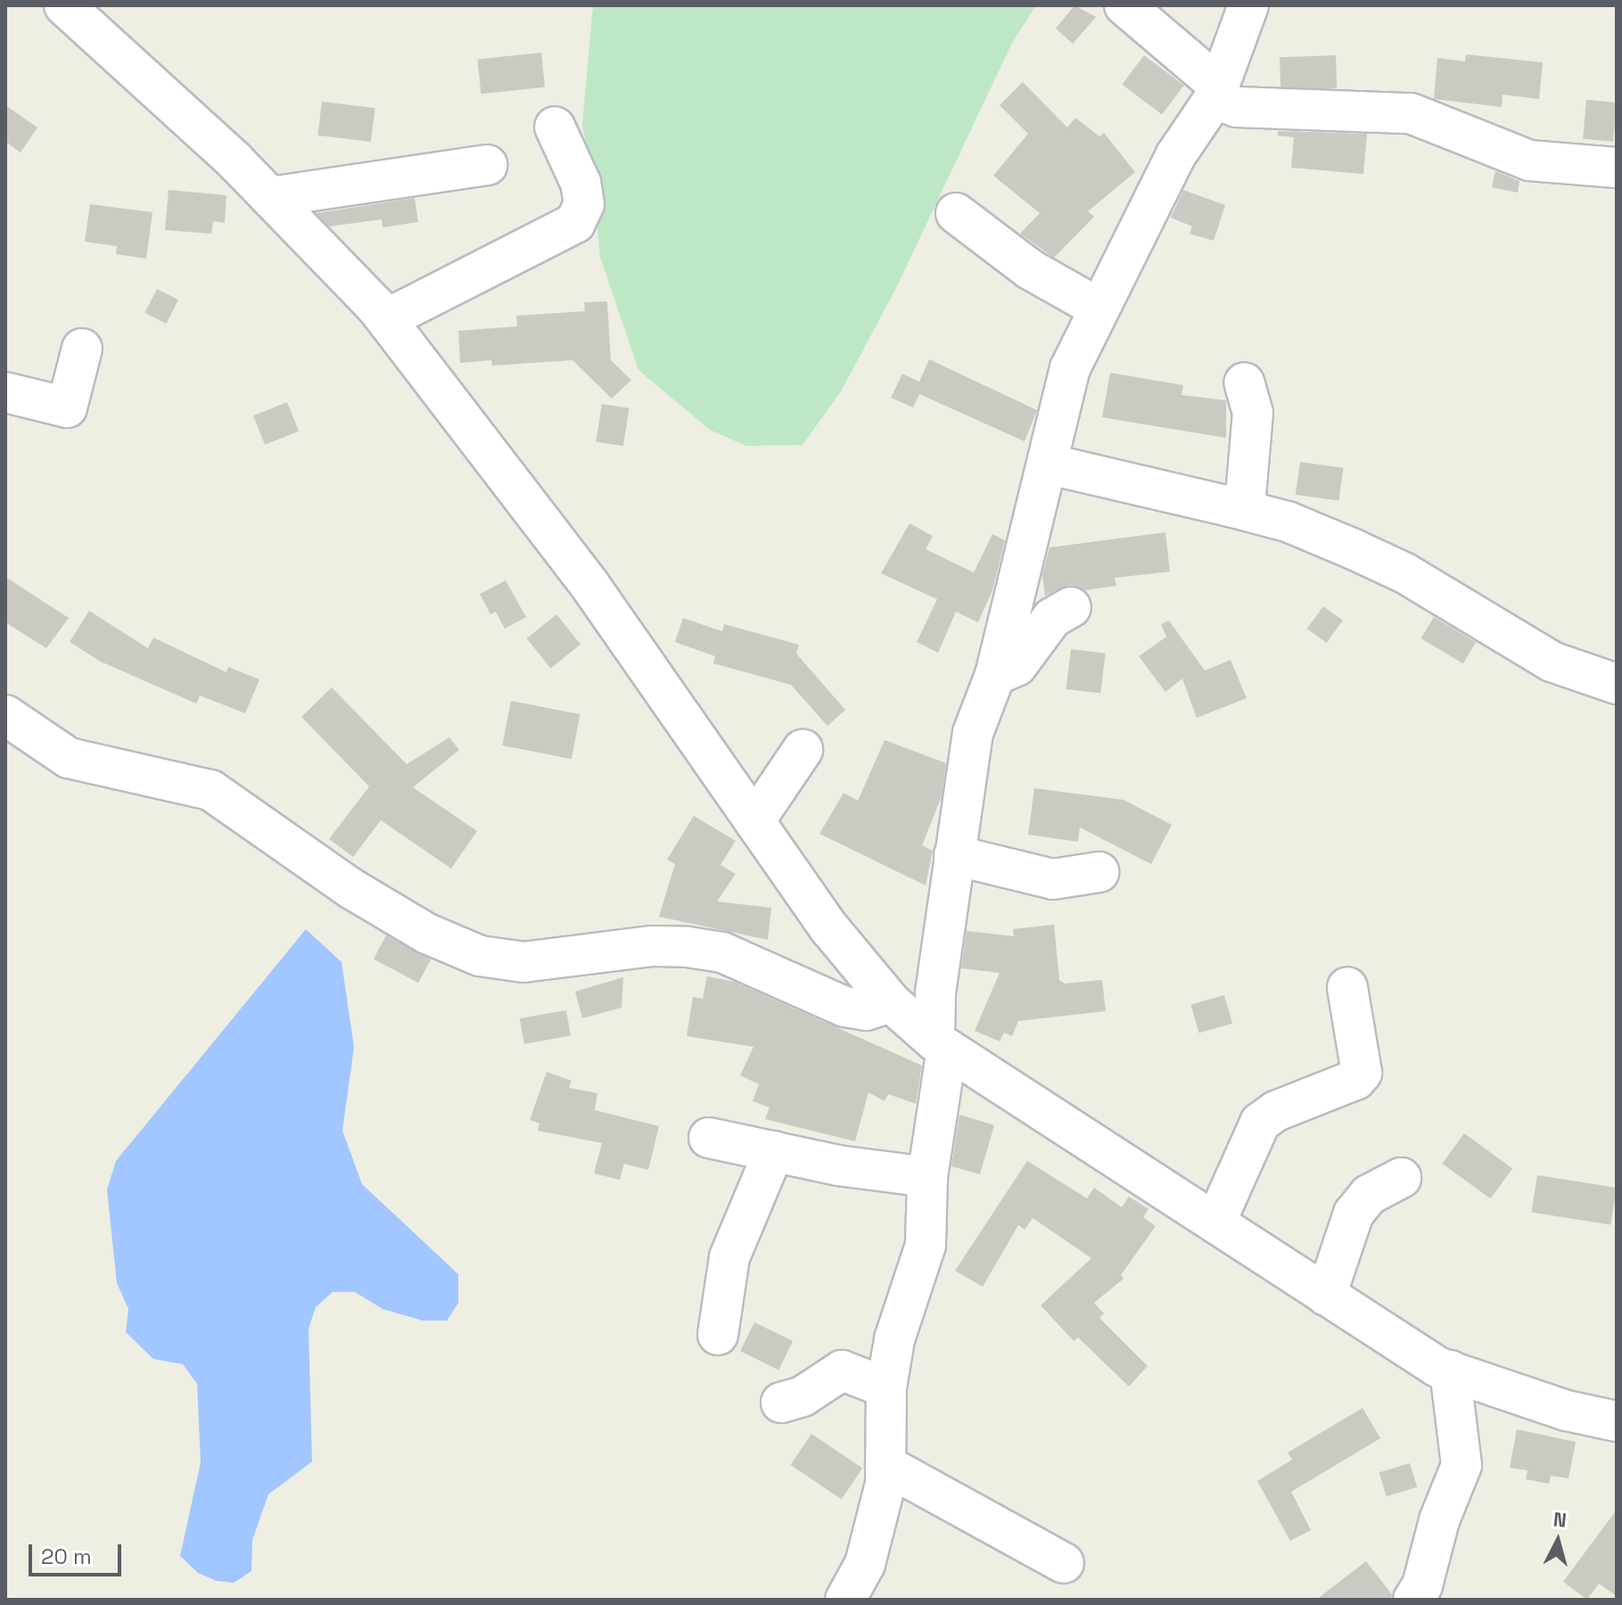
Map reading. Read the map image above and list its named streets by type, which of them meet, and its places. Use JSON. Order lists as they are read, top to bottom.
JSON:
{
  "scale_bar": "20 m",
  "north": "top"
}
